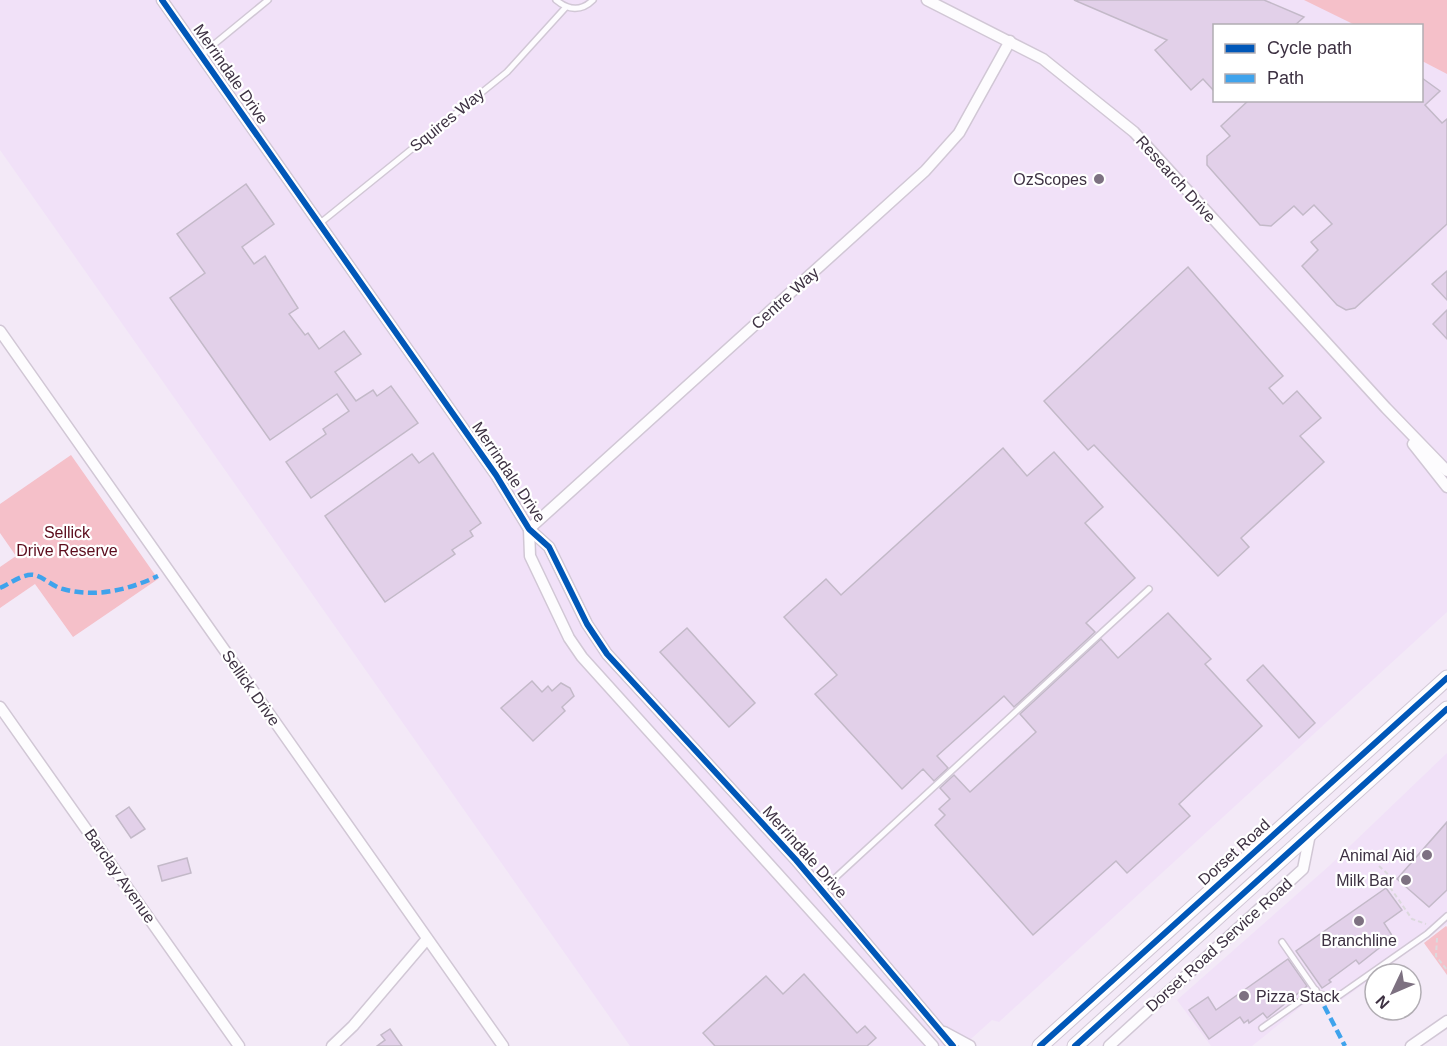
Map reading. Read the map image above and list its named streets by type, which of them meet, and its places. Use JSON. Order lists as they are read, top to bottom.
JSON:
{
  "streets": {
    "main road": ["Dorset Road"],
    "street": [
      "Merrindale Drive",
      "Research Drive",
      "Centre Way",
      "Sellick Drive",
      "Barclay Avenue",
      "Dorset Road Service Road"
    ],
    "lane": ["Squires Way"]
  },
  "crossings": [
    ["Merrindale Drive", "Squires Way"],
    ["Merrindale Drive", "Centre Way"],
    ["Research Drive", "Centre Way"]
  ],
  "parks": ["Sellick Drive Reserve"],
  "places": [
    "OzScopes",
    "Animal Aid",
    "Milk Bar",
    "Branchline",
    "Pizza Stack"
  ],
  "legend": ["Cycle path", "Path"],
  "north": "bottom left"
}
